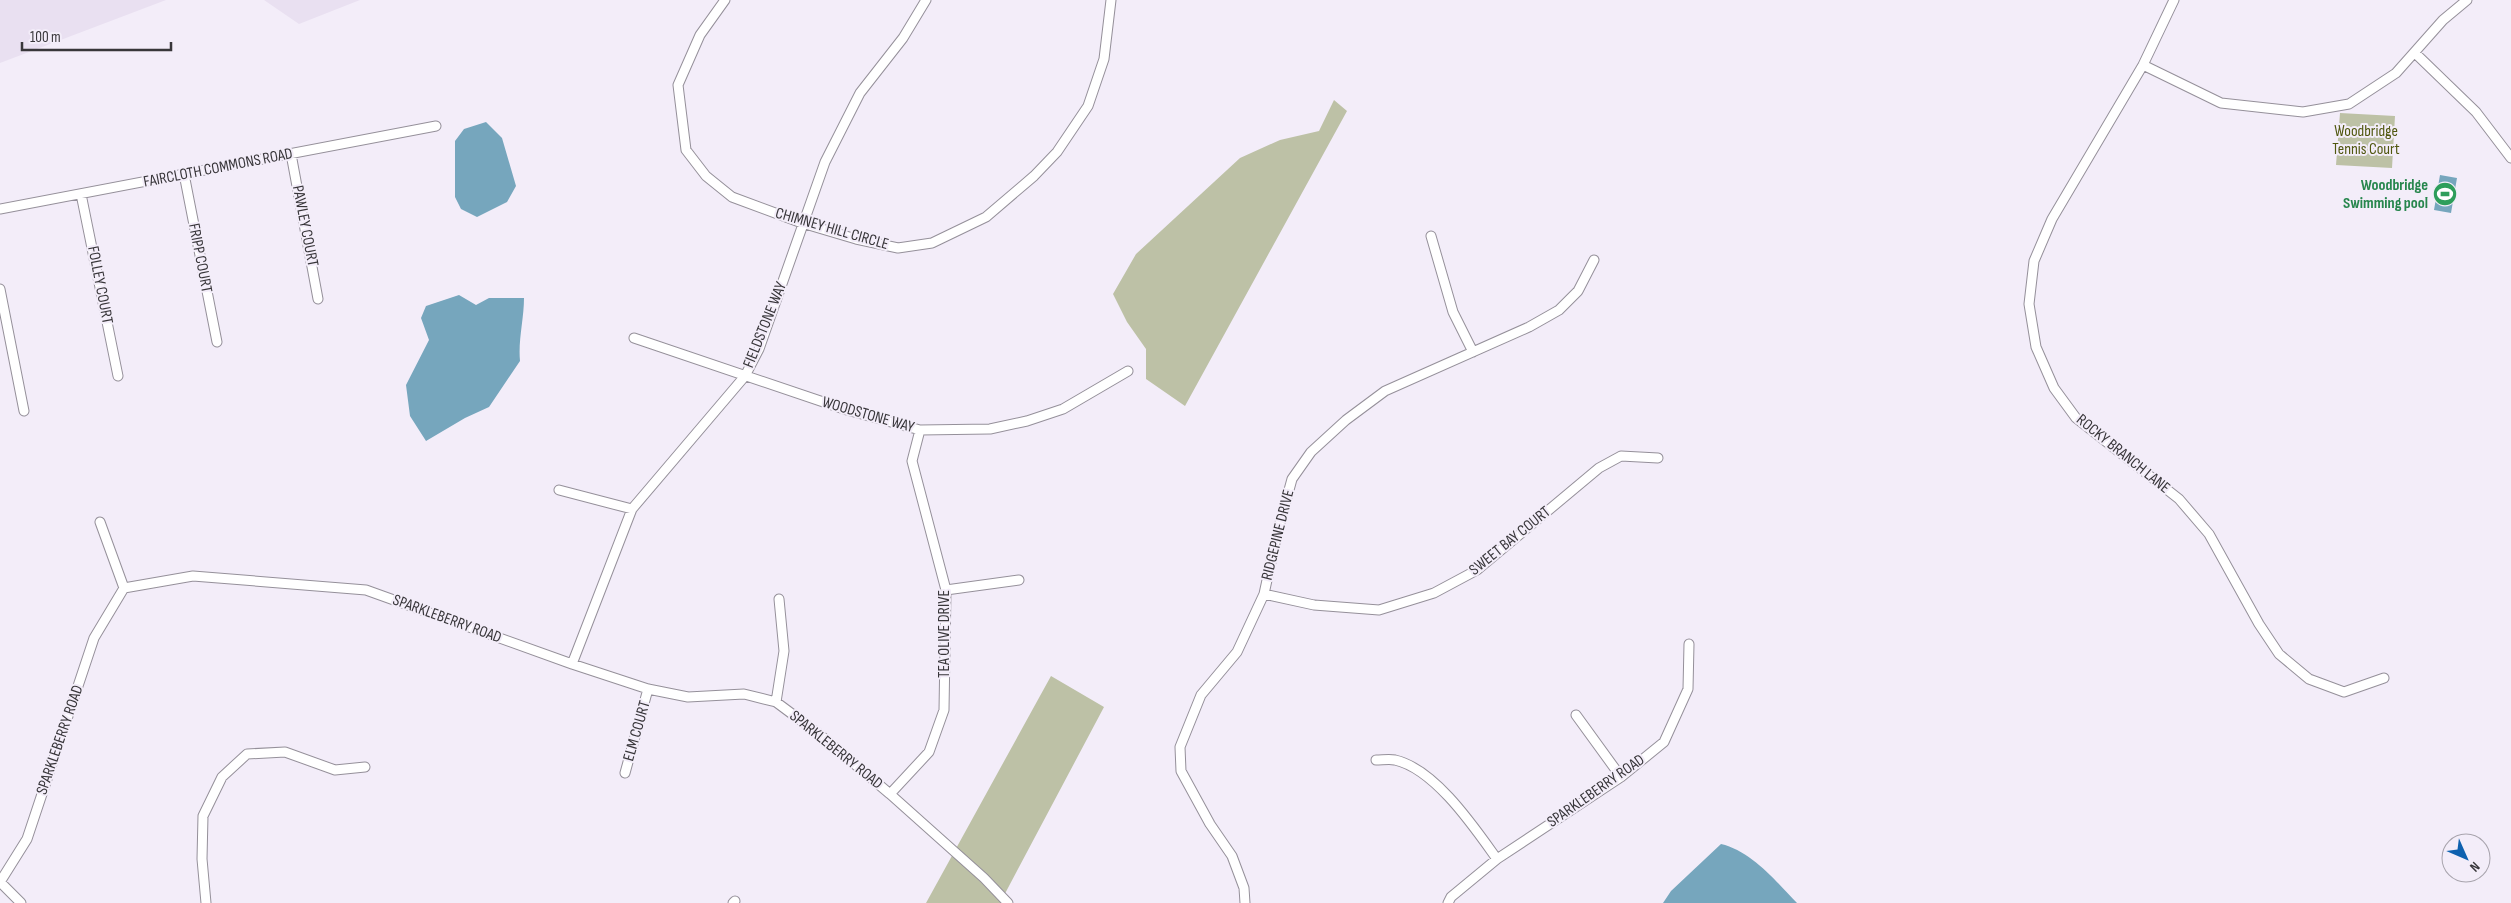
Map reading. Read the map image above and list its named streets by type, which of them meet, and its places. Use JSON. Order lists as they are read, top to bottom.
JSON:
{
  "streets": {
    "street": [
      "FAIRCLOTH COMMONS ROAD",
      "PAWLEY COURT",
      "CHIMNEY HILL CIRCLE",
      "FRIPP COURT",
      "FOLLEY COURT",
      "FIELDSTONE WAY",
      "WOODSTONE WAY",
      "ROCKY BRANCH LANE",
      "RIDGEPINE DRIVE",
      "SWEET BAY COURT",
      "SPARKLEBERRY ROAD",
      "TEA OLIVE DRIVE",
      "ELM COURT"
    ]
  },
  "crossings": [
    ["FAIRCLOTH COMMONS ROAD", "PAWLEY COURT"],
    ["FAIRCLOTH COMMONS ROAD", "FRIPP COURT"],
    ["FAIRCLOTH COMMONS ROAD", "FOLLEY COURT"],
    ["CHIMNEY HILL CIRCLE", "FIELDSTONE WAY"],
    ["FIELDSTONE WAY", "WOODSTONE WAY"],
    ["FIELDSTONE WAY", "SPARKLEBERRY ROAD"],
    ["WOODSTONE WAY", "TEA OLIVE DRIVE"],
    ["RIDGEPINE DRIVE", "SWEET BAY COURT"],
    ["SPARKLEBERRY ROAD", "TEA OLIVE DRIVE"],
    ["SPARKLEBERRY ROAD", "ELM COURT"]
  ],
  "parks": ["Woodbridge Tennis Court"],
  "places": {
    "sports": ["Woodbridge Swimming pool"]
  },
  "scale_bar": "100 m",
  "north": "bottom right"
}
